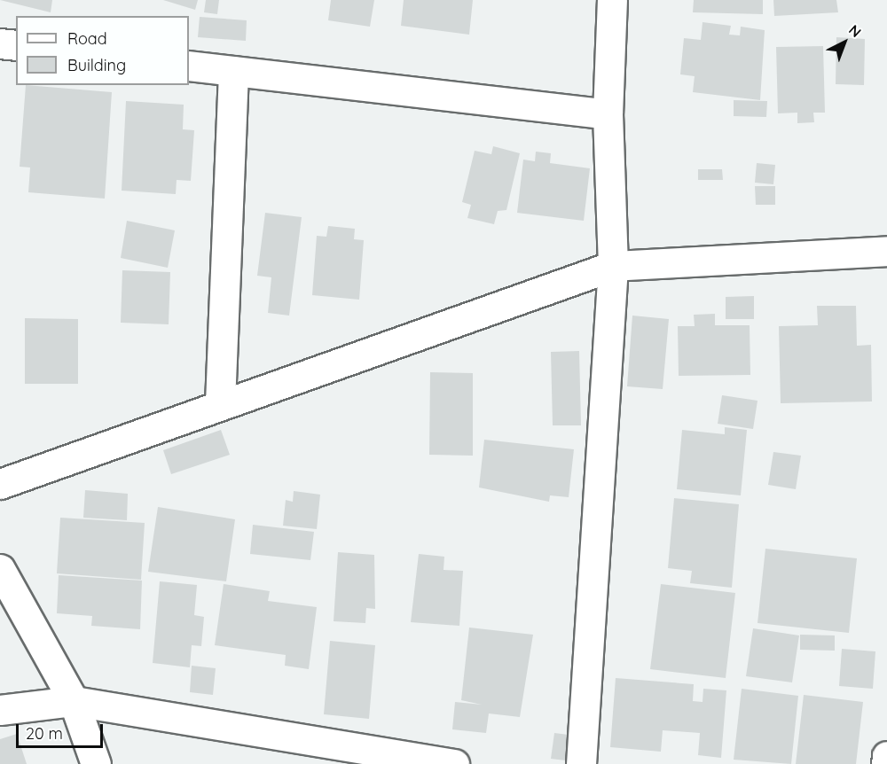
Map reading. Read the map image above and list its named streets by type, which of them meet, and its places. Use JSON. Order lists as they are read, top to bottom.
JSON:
{
  "legend": ["Road", "Building"],
  "scale_bar": "20 m",
  "north": "top right"
}
